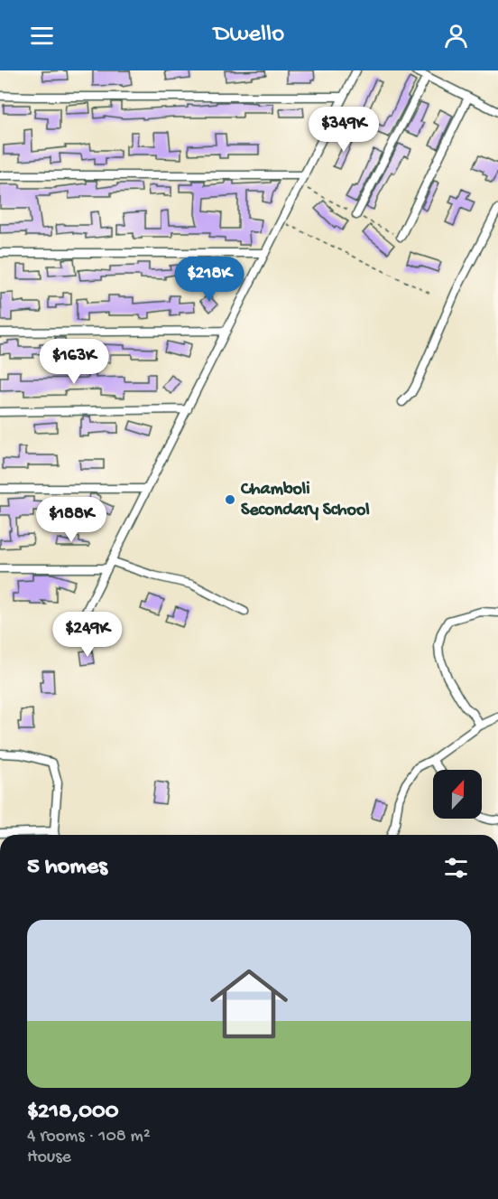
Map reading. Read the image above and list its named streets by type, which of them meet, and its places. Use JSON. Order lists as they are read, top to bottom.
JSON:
{
  "places": ["Chamboli Secondary School"],
  "north": "top",
  "page": {
    "header": "Dwello",
    "price": [
      "$349K",
      "$218K",
      "$163K",
      "$188K",
      "$249K"
    ],
    "heading": "5 homes",
    "list": [
      {
        "name": "$218,000",
        "note": "4 rooms · 108 m² · House"
      }
    ]
  }
}
